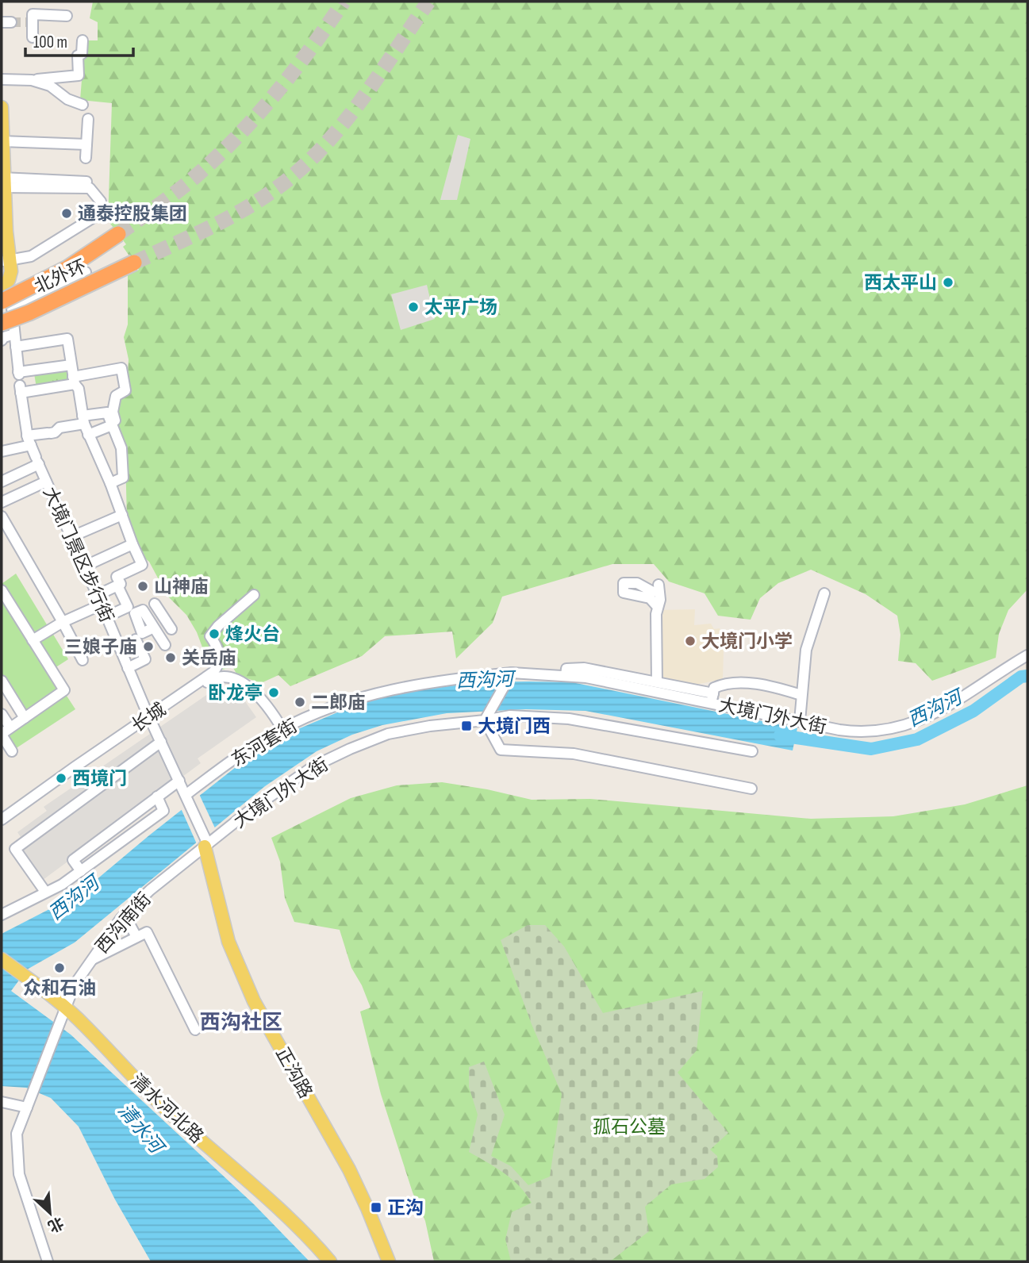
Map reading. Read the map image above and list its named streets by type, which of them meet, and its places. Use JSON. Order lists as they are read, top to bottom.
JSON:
{
  "streets": {
    "highway": ["北外环"],
    "main road": ["正沟路", "清水河北路"],
    "street": [
      "大境门景区步行街",
      "大境门外大街",
      "长城",
      "东河套街",
      "西沟南街"
    ]
  },
  "crossings": [
    ["大境门景区步行街", "大境门外大街"],
    ["大境门景区步行街", "东河套街"],
    ["大境门景区步行街", "西沟南街"],
    ["大境门景区步行街", "正沟路"],
    ["大境门外大街", "东河套街"],
    ["大境门外大街", "西沟南街"],
    ["大境门外大街", "正沟路"],
    ["西沟南街", "正沟路"],
    ["西沟南街", "清水河北路"]
  ],
  "districts": ["西沟社区"],
  "water": ["西沟河", "清水河"],
  "parks": ["孤石公墓"],
  "places": {
    "other": [
      "通泰控股集团",
      "西太平山",
      "太平广场",
      "山神庙",
      "烽火台",
      "大境门小学",
      "三娘子庙",
      "关岳庙",
      "卧龙亭",
      "二郎庙",
      "西境门",
      "众和石油"
    ],
    "transit": ["大境门西", "正沟"]
  },
  "scale_bar": "100 m",
  "north": "bottom right"
}
